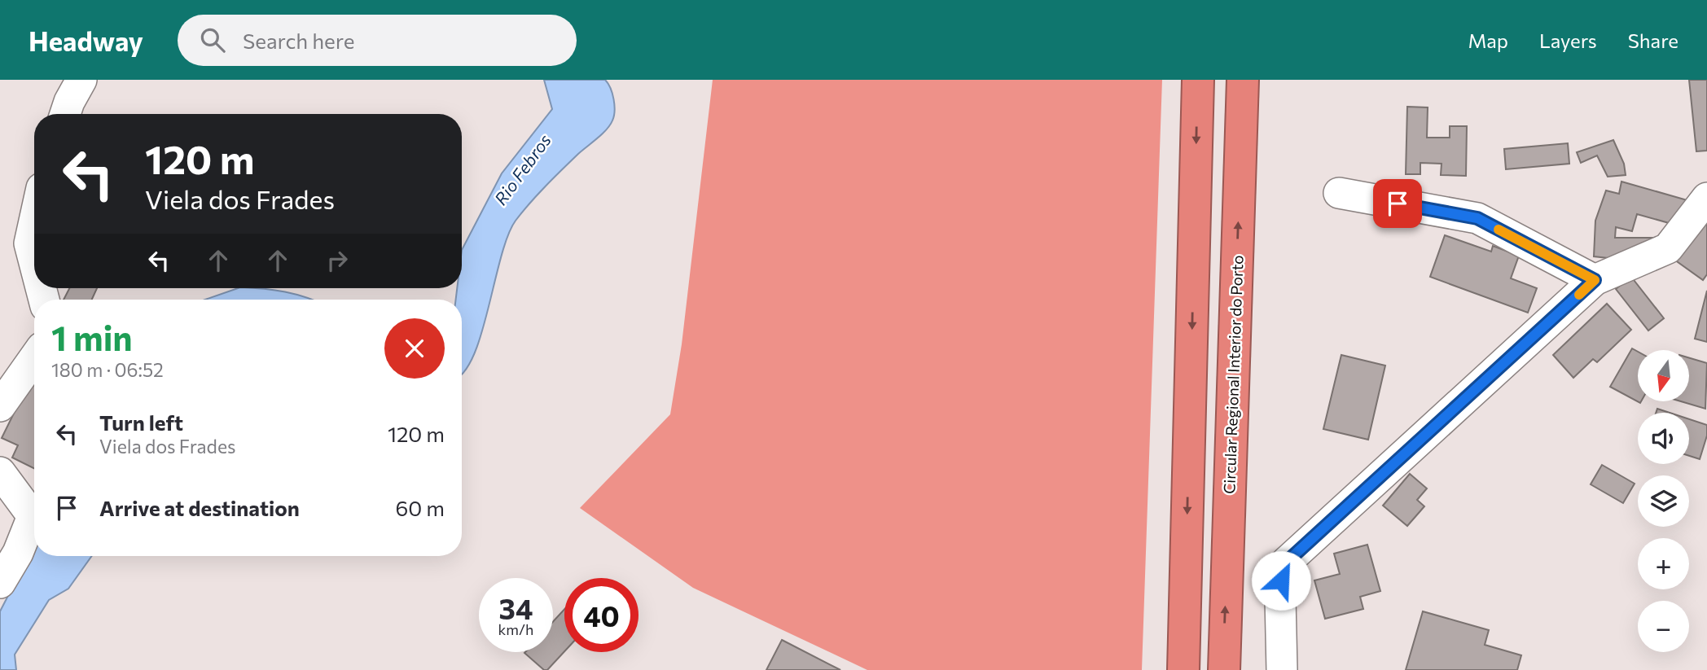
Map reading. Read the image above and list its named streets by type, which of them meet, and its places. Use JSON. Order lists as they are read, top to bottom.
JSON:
{
  "streets": {
    "highway": ["Circular Regional Interior do Porto"]
  },
  "water": ["Rio Febros"],
  "north": "bottom",
  "page": {
    "header": "Headway",
    "search": "Search here",
    "nav": ["Map", "Layers", "Share"],
    "turn": ["120 m", "Viela dos Frades"],
    "heading": ["1 min", "180 m · 06:52"],
    "map_buttons": ["+", "−"],
    "list": [
      {
        "name": "Turn left",
        "note": "Viela dos Frades",
        "value": "120 m"
      },
      {
        "name": "Arrive at destination",
        "value": "60 m"
      }
    ],
    "speed": "34 km/h",
    "limit": "40"
  }
}
